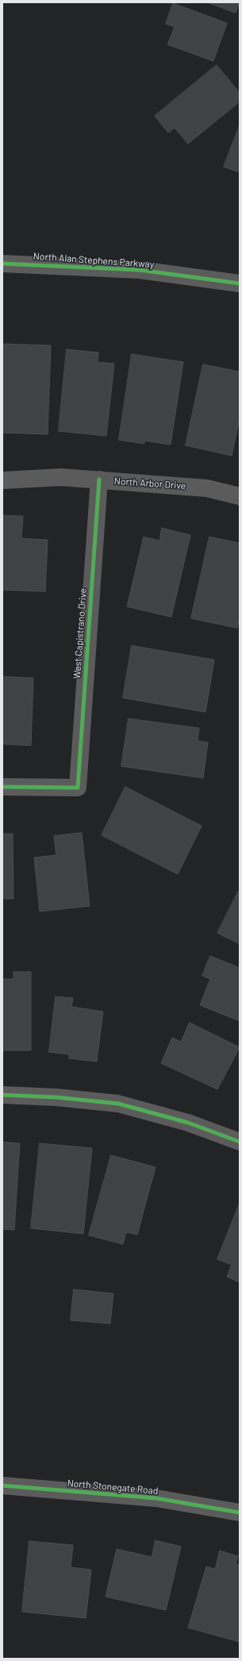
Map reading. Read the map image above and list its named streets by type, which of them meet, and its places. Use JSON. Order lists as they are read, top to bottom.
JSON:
{
  "streets": {
    "street": [
      "North Alan Stephens Parkway",
      "North Arbor Drive",
      "West Capistrano Drive",
      "North Stonegate Road"
    ]
  },
  "crossings": [
    ["North Arbor Drive", "West Capistrano Drive"]
  ]
}
